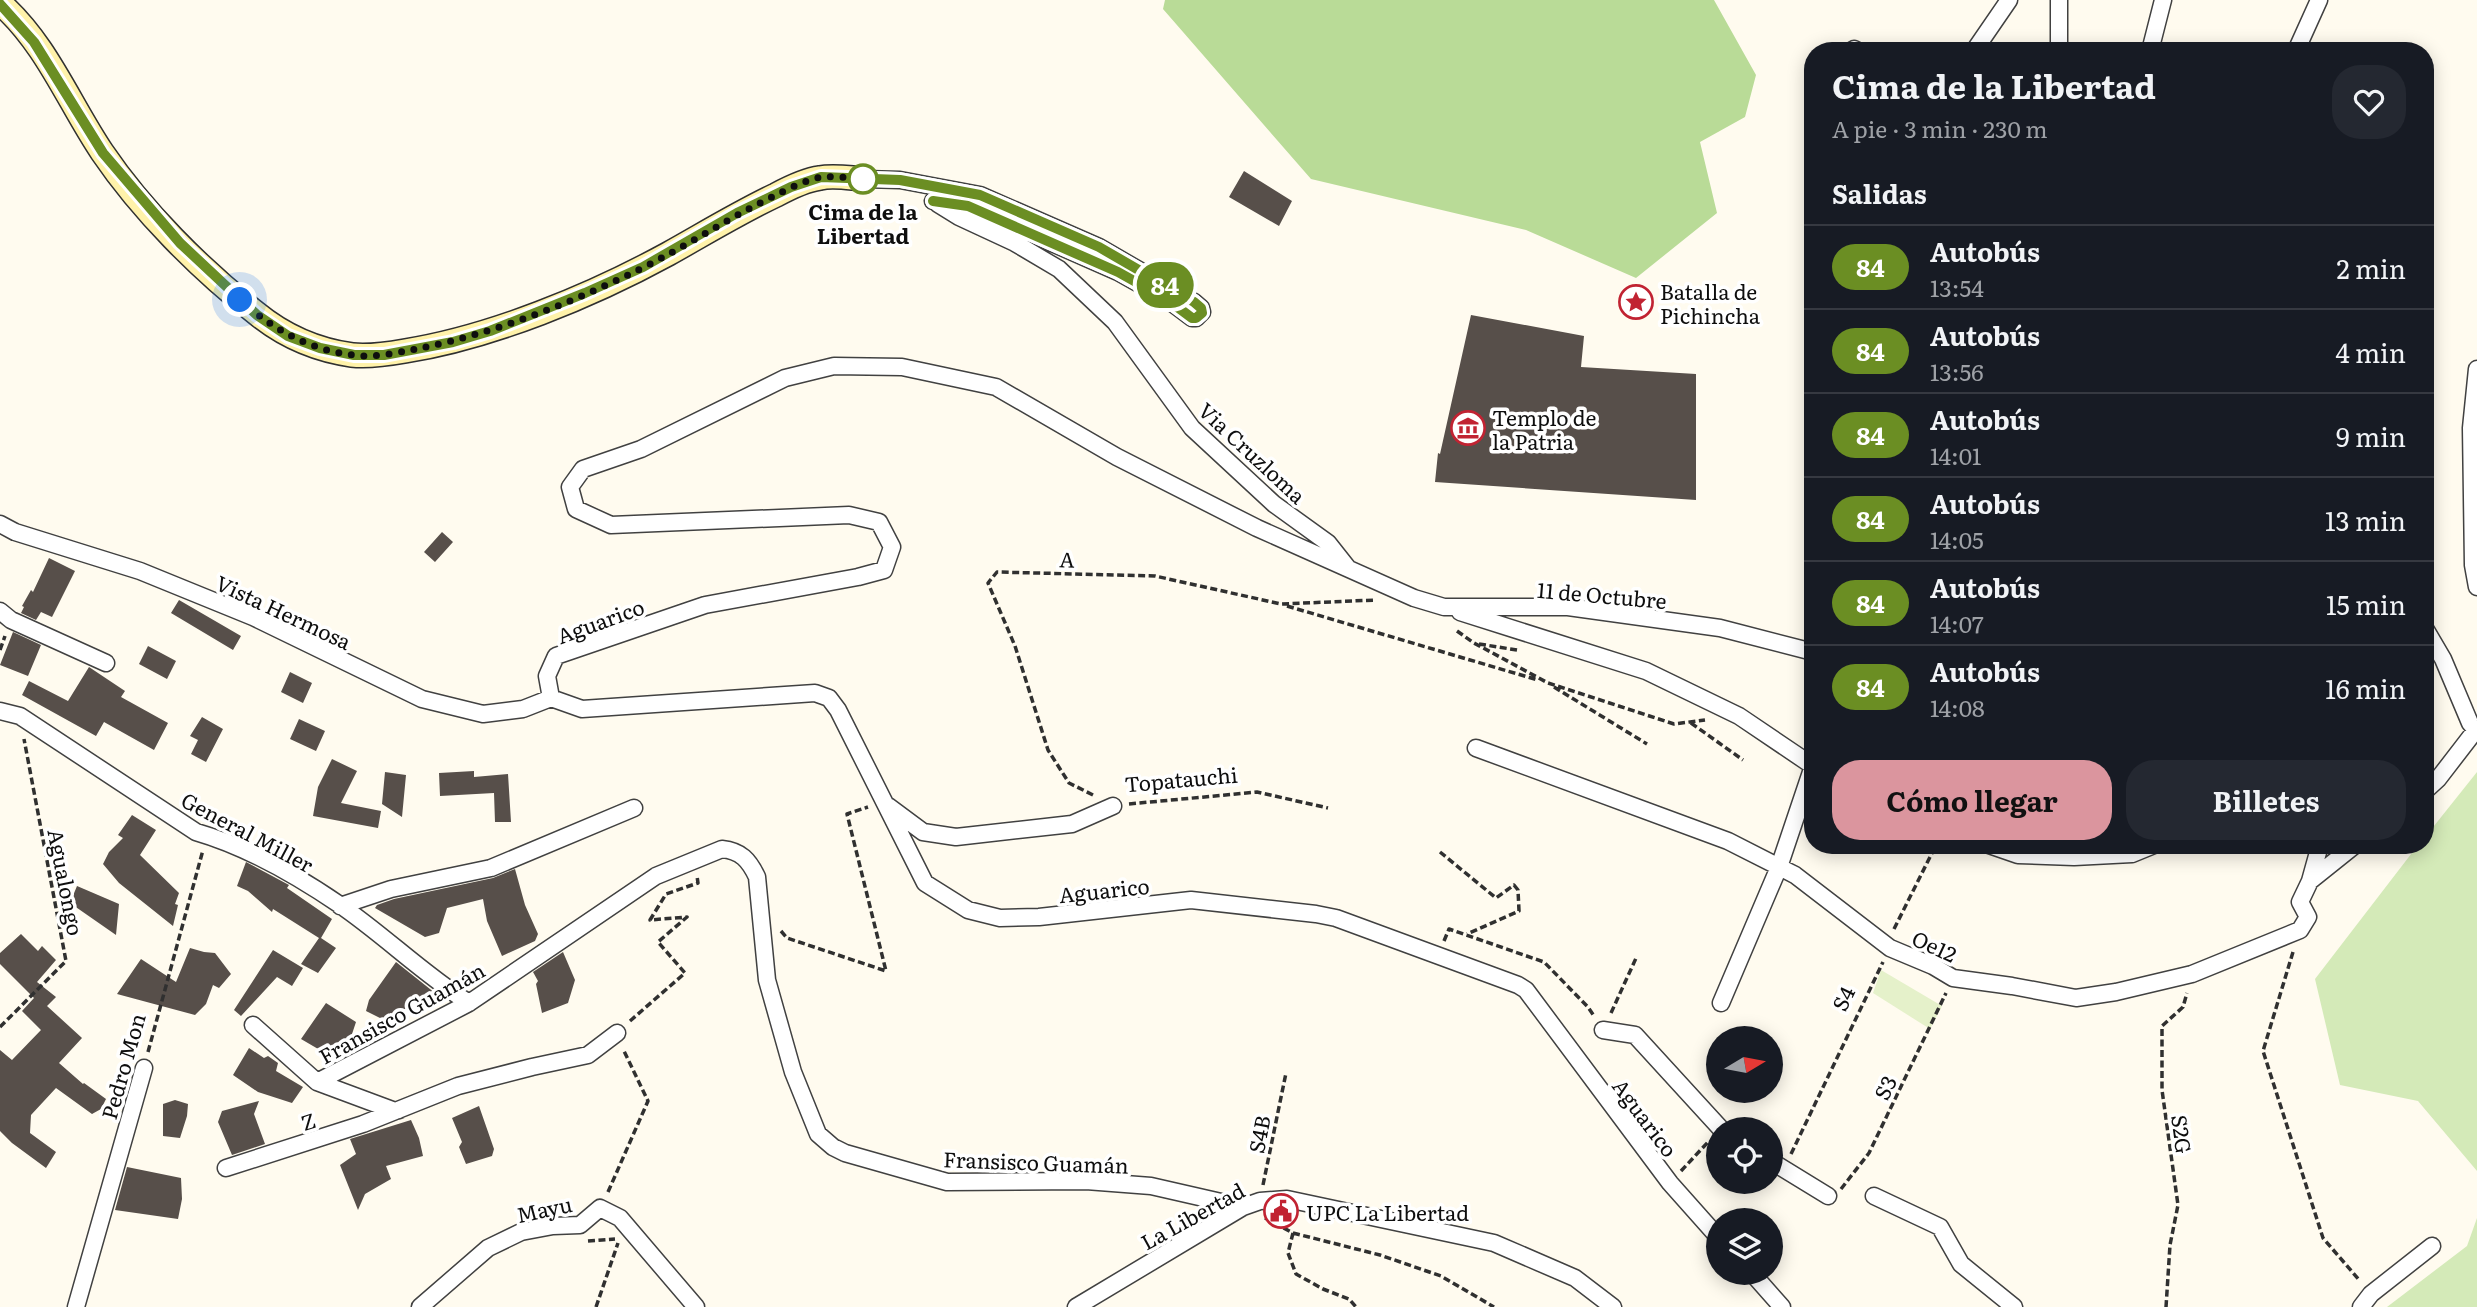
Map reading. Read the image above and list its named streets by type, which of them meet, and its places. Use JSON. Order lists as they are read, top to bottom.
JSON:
{
  "streets": {
    "street": [
      "Via Cruzloma",
      "11 de Octubre",
      "Vista Hermosa",
      "Aguarico",
      "Topatauchi",
      "General Miller",
      "Oe12",
      "Fransisco Guamán",
      "Pedro Mon",
      "Z",
      "Mayu",
      "La Libertad"
    ],
    "path": [
      "A",
      "Agualongo",
      "S4",
      "S3",
      "S4B",
      "S2G"
    ]
  },
  "crossings": [
    ["Via Cruzloma", "11 de Octubre"],
    ["Via Cruzloma", "Aguarico"],
    ["A", "11 de Octubre"],
    ["A", "Topatauchi"],
    ["11 de Octubre", "Aguarico"],
    ["Vista Hermosa", "Aguarico"],
    ["Aguarico", "Topatauchi"],
    ["General Miller", "Agualongo"],
    ["General Miller", "Fransisco Guamán"],
    ["General Miller", "Pedro Mon"],
    ["Oe12", "S4"],
    ["Oe12", "S3"],
    ["Oe12", "S2G"],
    ["Fransisco Guamán", "La Libertad"],
    ["S4B", "La Libertad"]
  ],
  "places": {
    "other": ["Cima de la Libertad"],
    "place": ["Batalla de Pichincha"],
    "museum": ["Templo de la Patria"],
    "public building": ["UPC La Libertad"]
  },
  "lines": ["bus line 84"],
  "north": "right",
  "page": {
    "on_map": "84",
    "heading": [
      ["Cima de la Libertad", "A pie · 3 min · 230 m"],
      "Salidas"
    ],
    "list": [
      {
        "mark": "84",
        "name": "Autobús",
        "note": "13:54",
        "value": "2 min"
      },
      {
        "mark": "84",
        "name": "Autobús",
        "note": "13:56",
        "value": "4 min"
      },
      {
        "mark": "84",
        "name": "Autobús",
        "note": "14:01",
        "value": "9 min"
      },
      {
        "mark": "84",
        "name": "Autobús",
        "note": "14:05",
        "value": "13 min"
      },
      {
        "mark": "84",
        "name": "Autobús",
        "note": "14:07",
        "value": "15 min"
      },
      {
        "mark": "84",
        "name": "Autobús",
        "note": "14:08",
        "value": "16 min"
      }
    ],
    "buttons": ["Cómo llegar", "Billetes"]
  }
}
